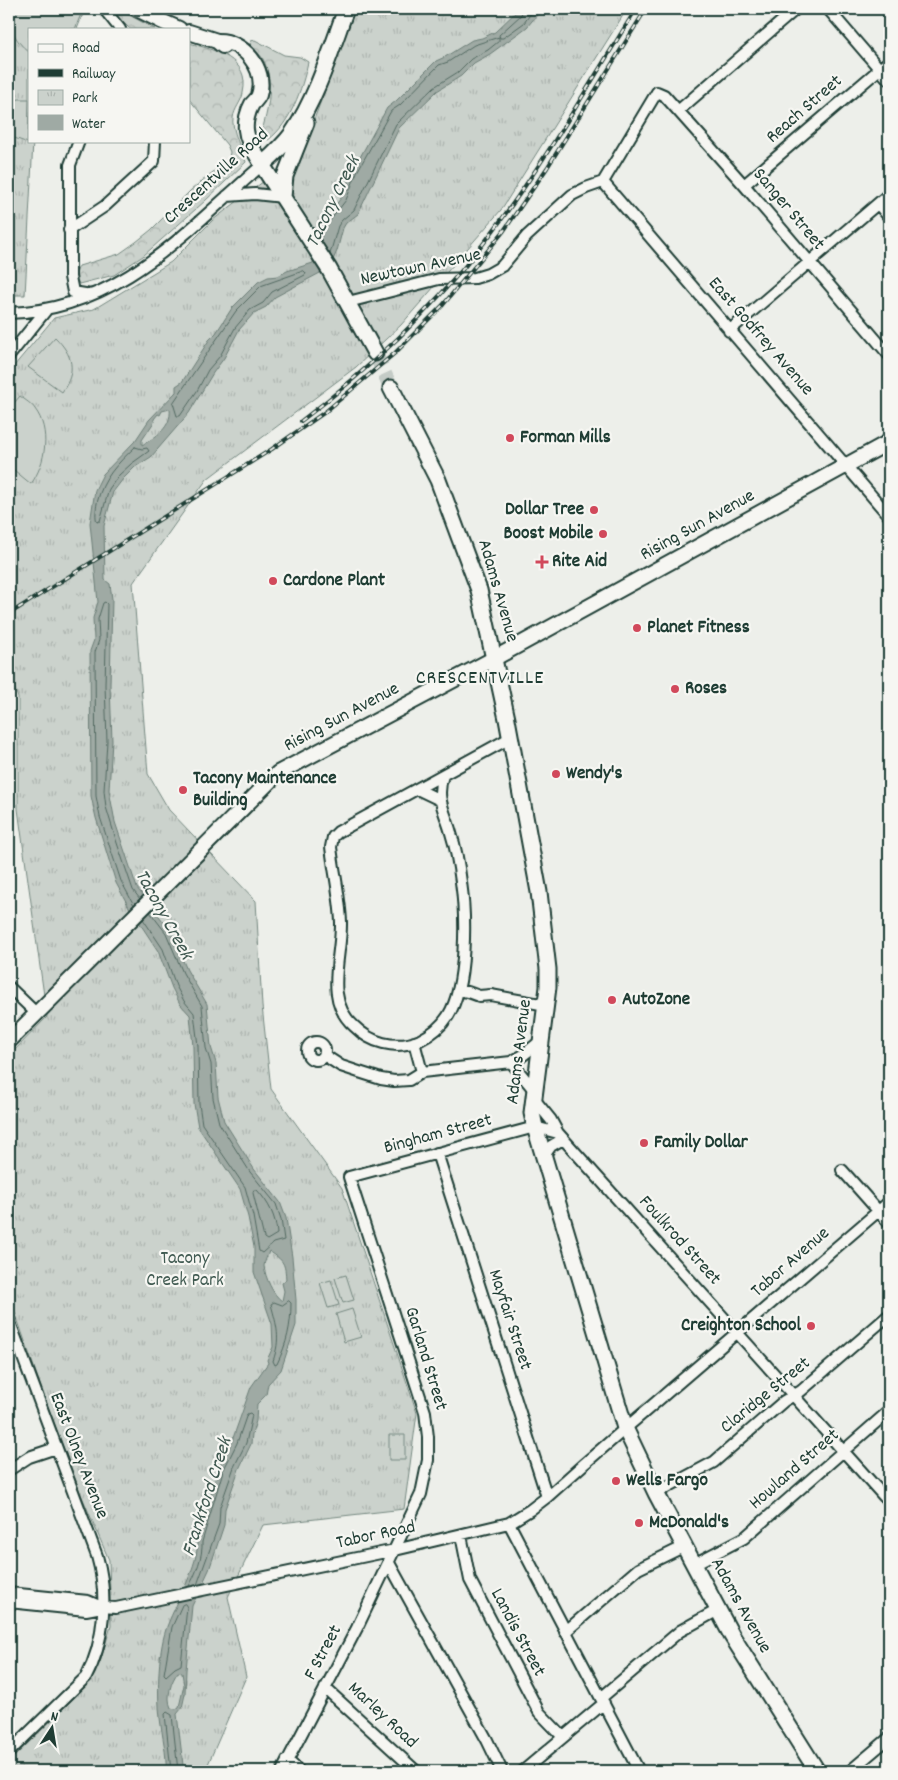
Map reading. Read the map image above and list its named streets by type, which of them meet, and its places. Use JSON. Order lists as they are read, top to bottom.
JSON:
{
  "streets": {
    "highway": ["Crescentville Road", "Adams Avenue"],
    "main road": ["Rising Sun Avenue"],
    "street": [
      "Reach Street",
      "Sanger Street",
      "Newtown Avenue",
      "East Godfrey Avenue",
      "Bingham Street",
      "Foulkrod Street",
      "Tabor Avenue",
      "Mayfair Street",
      "Garland Street",
      "Claridge Street",
      "East Olney Avenue",
      "Howland Street",
      "Tabor Road",
      "Landis Street",
      "F Street",
      "Marley Road"
    ]
  },
  "crossings": [
    ["Reach Street", "Sanger Street"],
    ["Sanger Street", "Newtown Avenue"],
    ["Sanger Street", "East Godfrey Avenue"],
    ["Newtown Avenue", "East Godfrey Avenue"],
    ["East Godfrey Avenue", "Rising Sun Avenue"],
    ["Rising Sun Avenue", "Adams Avenue"],
    ["Adams Avenue", "Bingham Street"],
    ["Adams Avenue", "Foulkrod Street"],
    ["Adams Avenue", "Tabor Avenue"],
    ["Adams Avenue", "Claridge Street"],
    ["Adams Avenue", "Howland Street"],
    ["Adams Avenue", "Tabor Road"],
    ["Bingham Street", "Mayfair Street"],
    ["Bingham Street", "Garland Street"],
    ["Foulkrod Street", "Tabor Avenue"],
    ["Foulkrod Street", "Claridge Street"],
    ["Foulkrod Street", "Howland Street"],
    ["Tabor Avenue", "Tabor Road"],
    ["Mayfair Street", "Tabor Road"],
    ["Garland Street", "Tabor Road"],
    ["Garland Street", "F Street"],
    ["East Olney Avenue", "Tabor Road"],
    ["Tabor Road", "Landis Street"],
    ["Tabor Road", "F Street"],
    ["F Street", "Marley Road"]
  ],
  "districts": ["CRESCENTVILLE"],
  "water": ["Tacony Creek", "Frankford Creek"],
  "parks": ["Tacony Creek Park"],
  "places": {
    "other": [
      "Forman Mills",
      "Dollar Tree",
      "Boost Mobile",
      "Cardone Plant",
      "Planet Fitness",
      "Roses",
      "Wendy's",
      "Tacony Maintenance Building",
      "AutoZone",
      "Family Dollar",
      "Creighton School",
      "Wells Fargo",
      "McDonald's"
    ],
    "health": ["Rite Aid"]
  },
  "legend": [
    "Road",
    "Railway",
    "Park",
    "Water"
  ],
  "north": "top"
}
